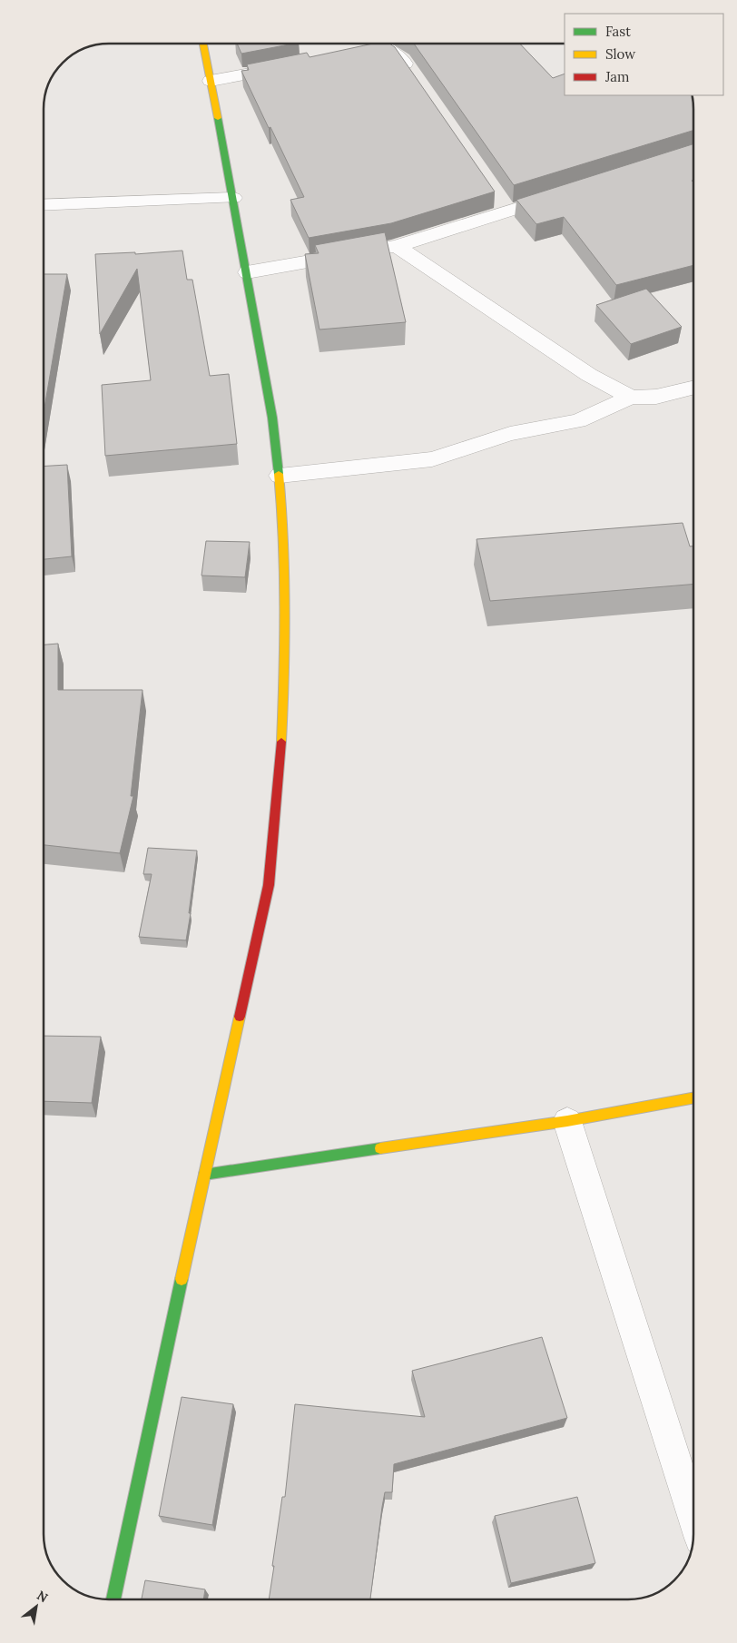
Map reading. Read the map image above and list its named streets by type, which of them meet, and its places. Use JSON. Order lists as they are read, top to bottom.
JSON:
{
  "legend": ["Fast", "Slow", "Jam"],
  "north": "top right"
}
